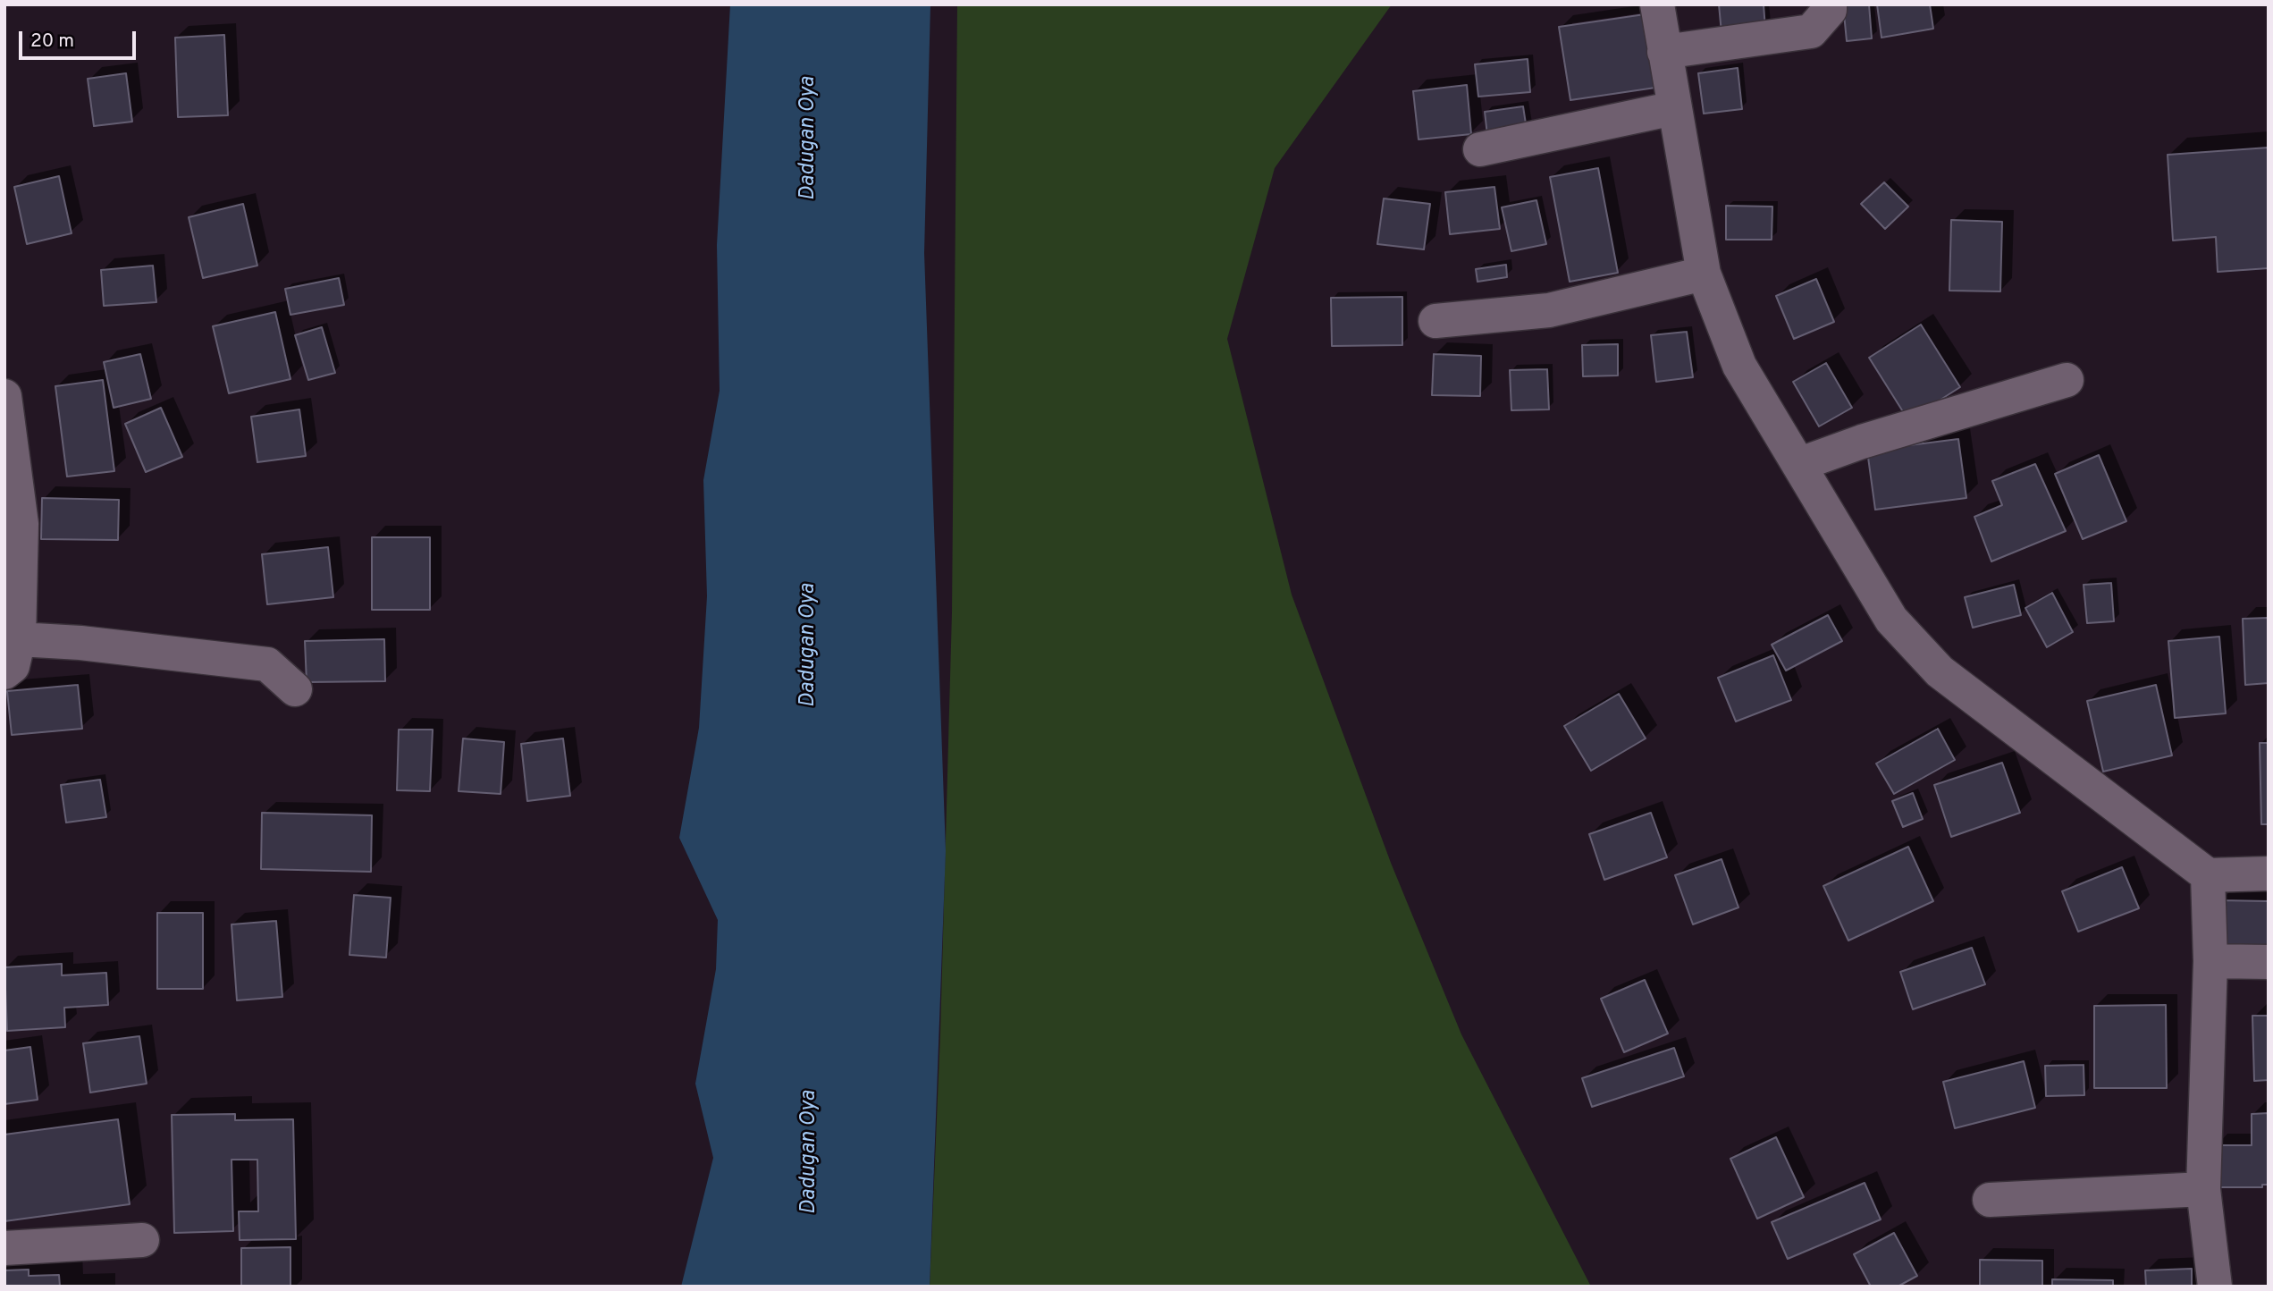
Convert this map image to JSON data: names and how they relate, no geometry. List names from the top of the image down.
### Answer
{
  "water": ["Dadugan Oya"],
  "scale_bar": "20 m"
}
